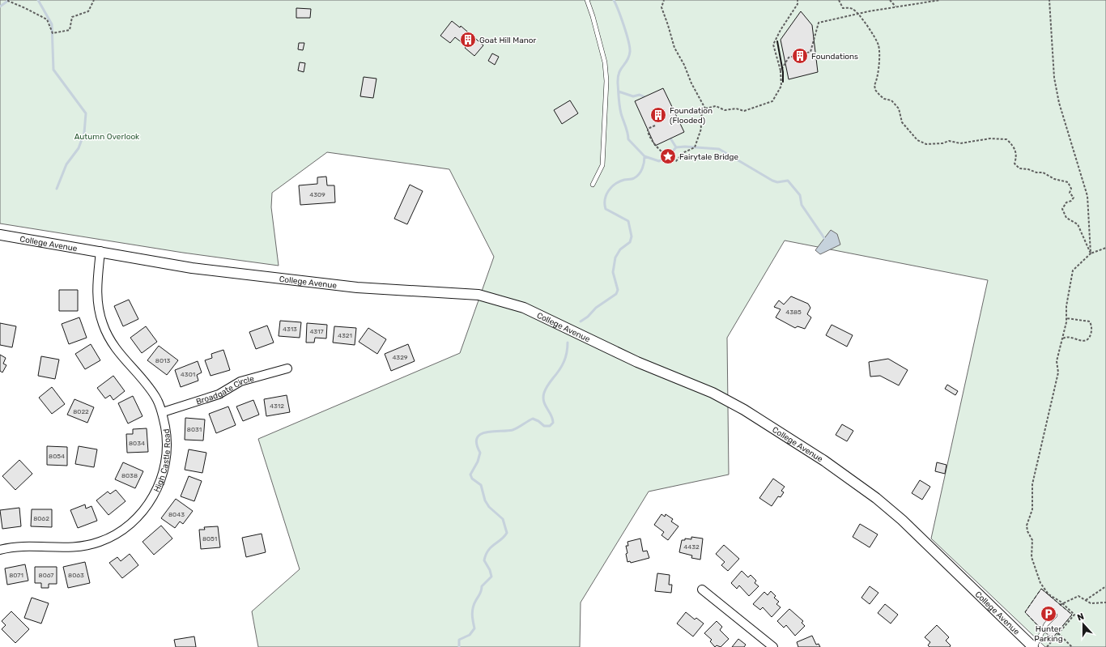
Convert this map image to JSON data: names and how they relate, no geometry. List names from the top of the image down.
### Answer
{
  "streets": {
    "street": ["College Avenue", "Broadgate Circle", "High Castle Road"]
  },
  "crossings": [
    ["College Avenue", "High Castle Road"],
    ["Broadgate Circle", "High Castle Road"]
  ],
  "parks": ["Autumn Overlook"],
  "places": {
    "building": ["Goat Hill Manor", "Foundations", "Foundation (Flooded)"],
    "place": ["Fairytale Bridge"],
    "parking": ["Hunter Parking"]
  },
  "house_numbers": [
    "4309",
    "4385",
    "4313",
    "4317",
    "4321",
    "4329",
    "8013",
    "4301",
    "4312",
    "8022",
    "8031",
    "8034",
    "8054",
    "8038",
    "8043",
    "8062",
    "8051",
    "4432",
    "8071",
    "8067",
    "8063"
  ],
  "north": "top"
}
